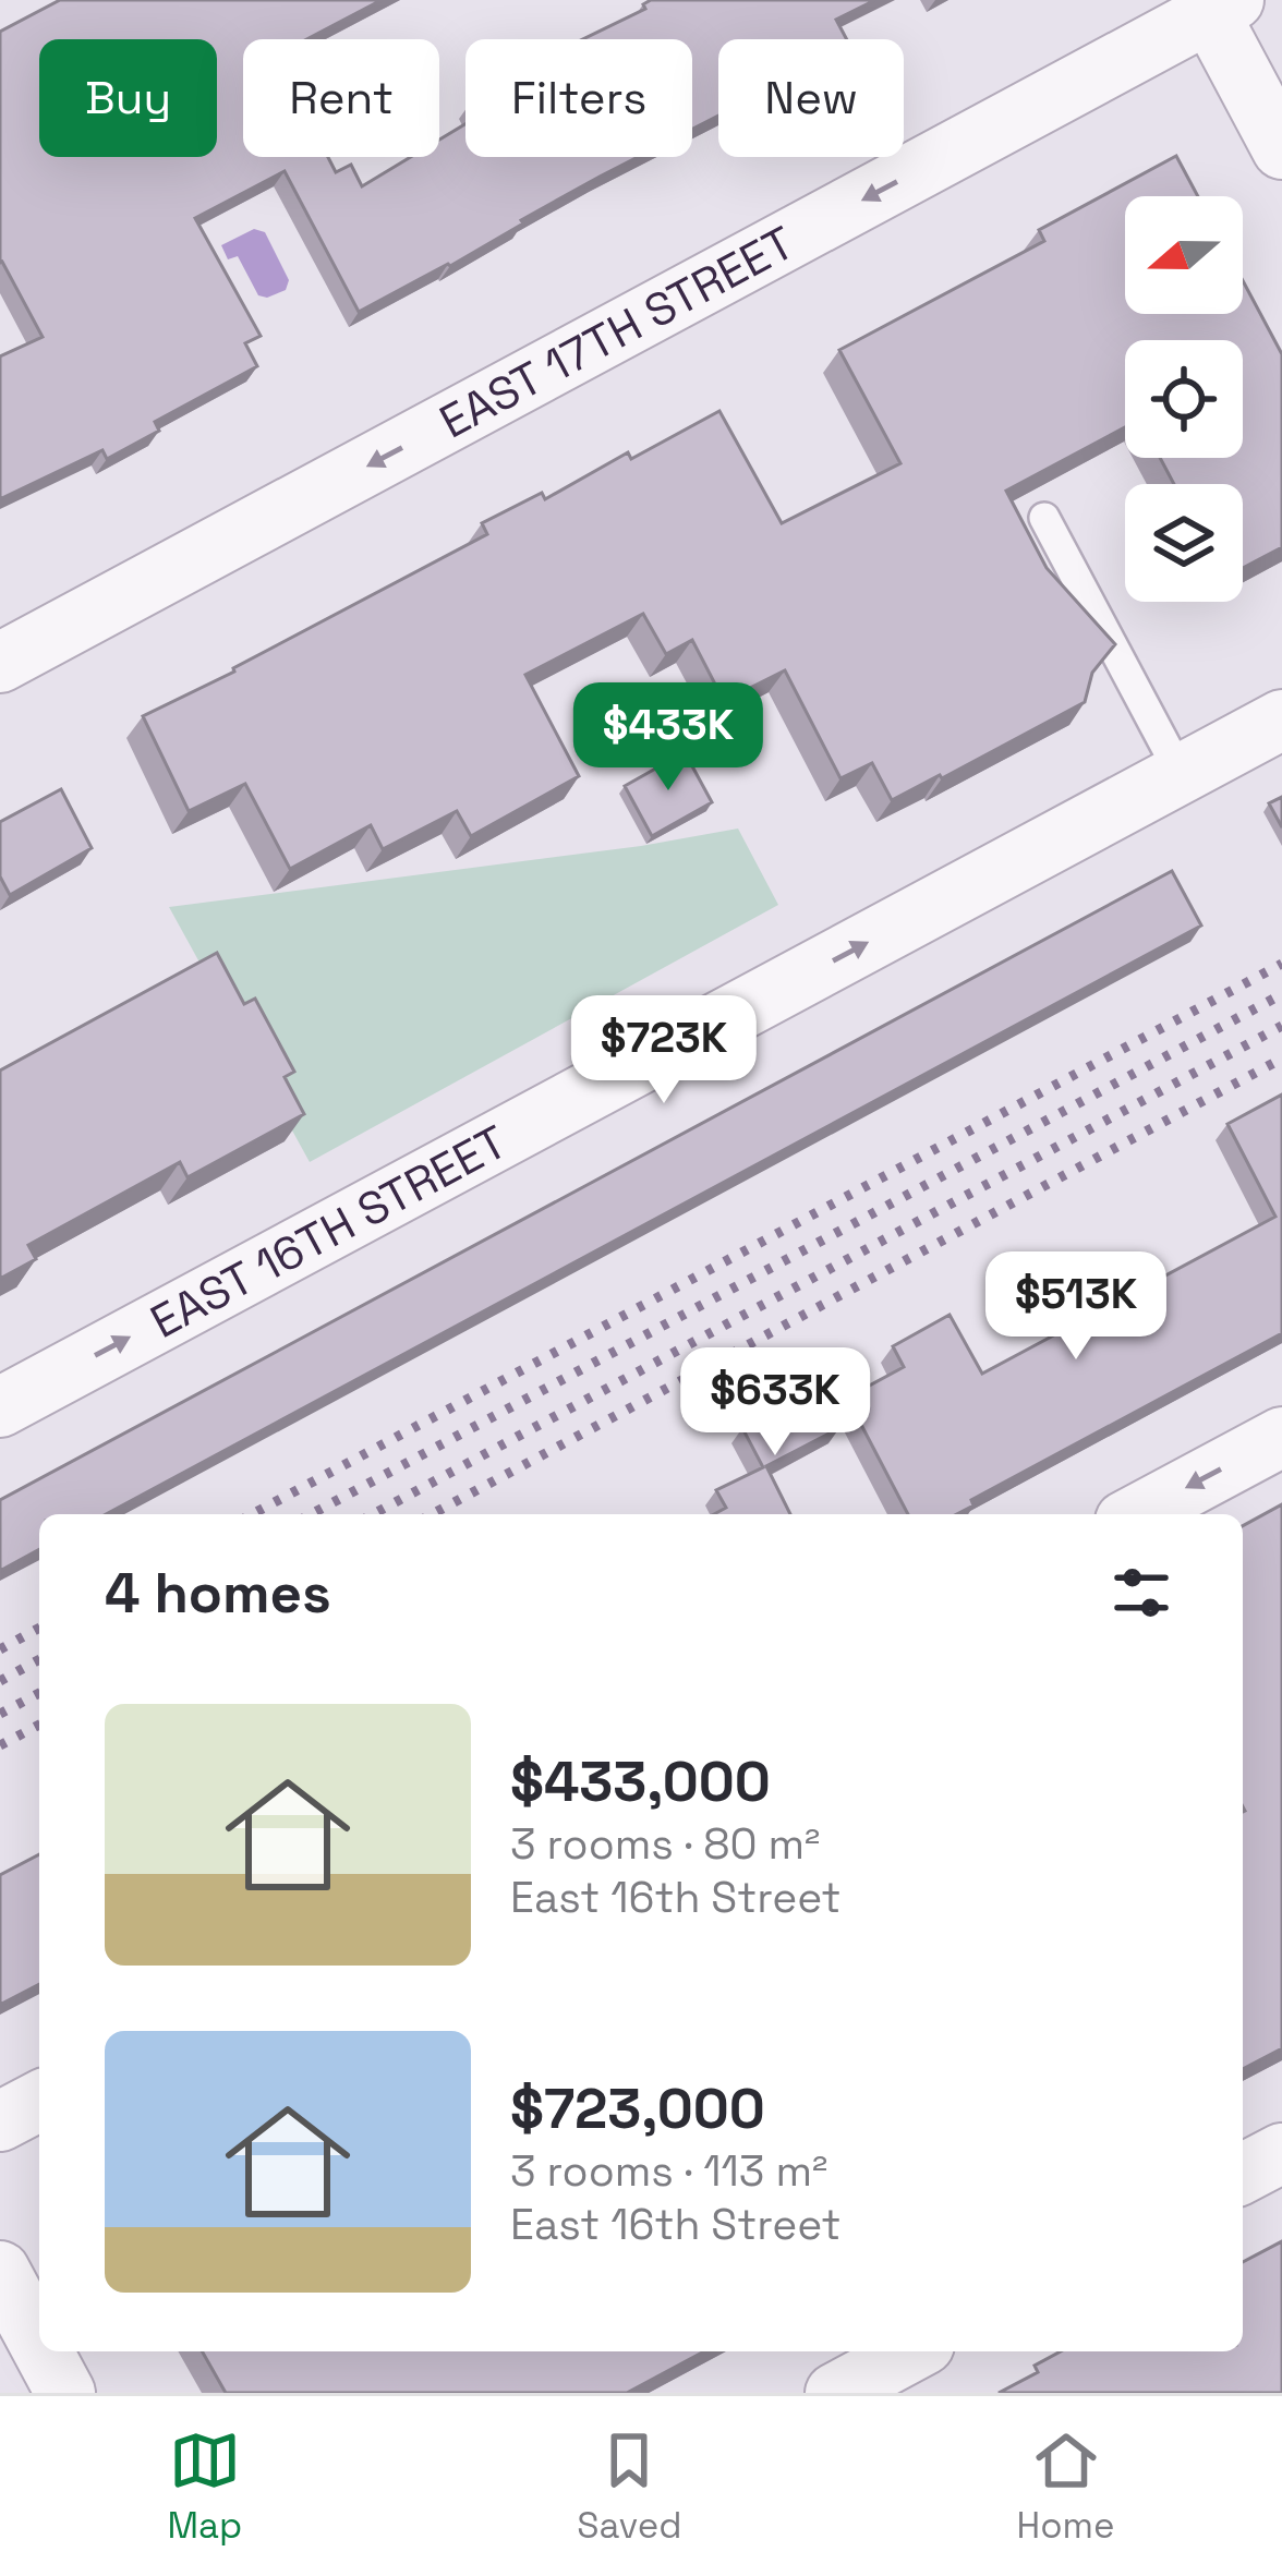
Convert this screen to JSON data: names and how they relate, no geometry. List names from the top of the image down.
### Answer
{
  "streets": {
    "street": ["EAST 17TH STREET", "EAST 16TH STREET"]
  },
  "one_way": ["EAST 17TH STREET", "EAST 16TH STREET"],
  "north": "left",
  "page": {
    "chip": [
      "Buy",
      "Rent",
      "Filters",
      "New"
    ],
    "price": [
      "$433K",
      "$723K",
      "$513K",
      "$633K"
    ],
    "heading": "4 homes",
    "list": [
      {
        "name": "$433,000",
        "note": "3 rooms · 80 m² · East 16th Street"
      },
      {
        "name": "$723,000",
        "note": "3 rooms · 113 m² · East 16th Street"
      }
    ],
    "tabs": ["Map", "Saved", "Home"]
  }
}
